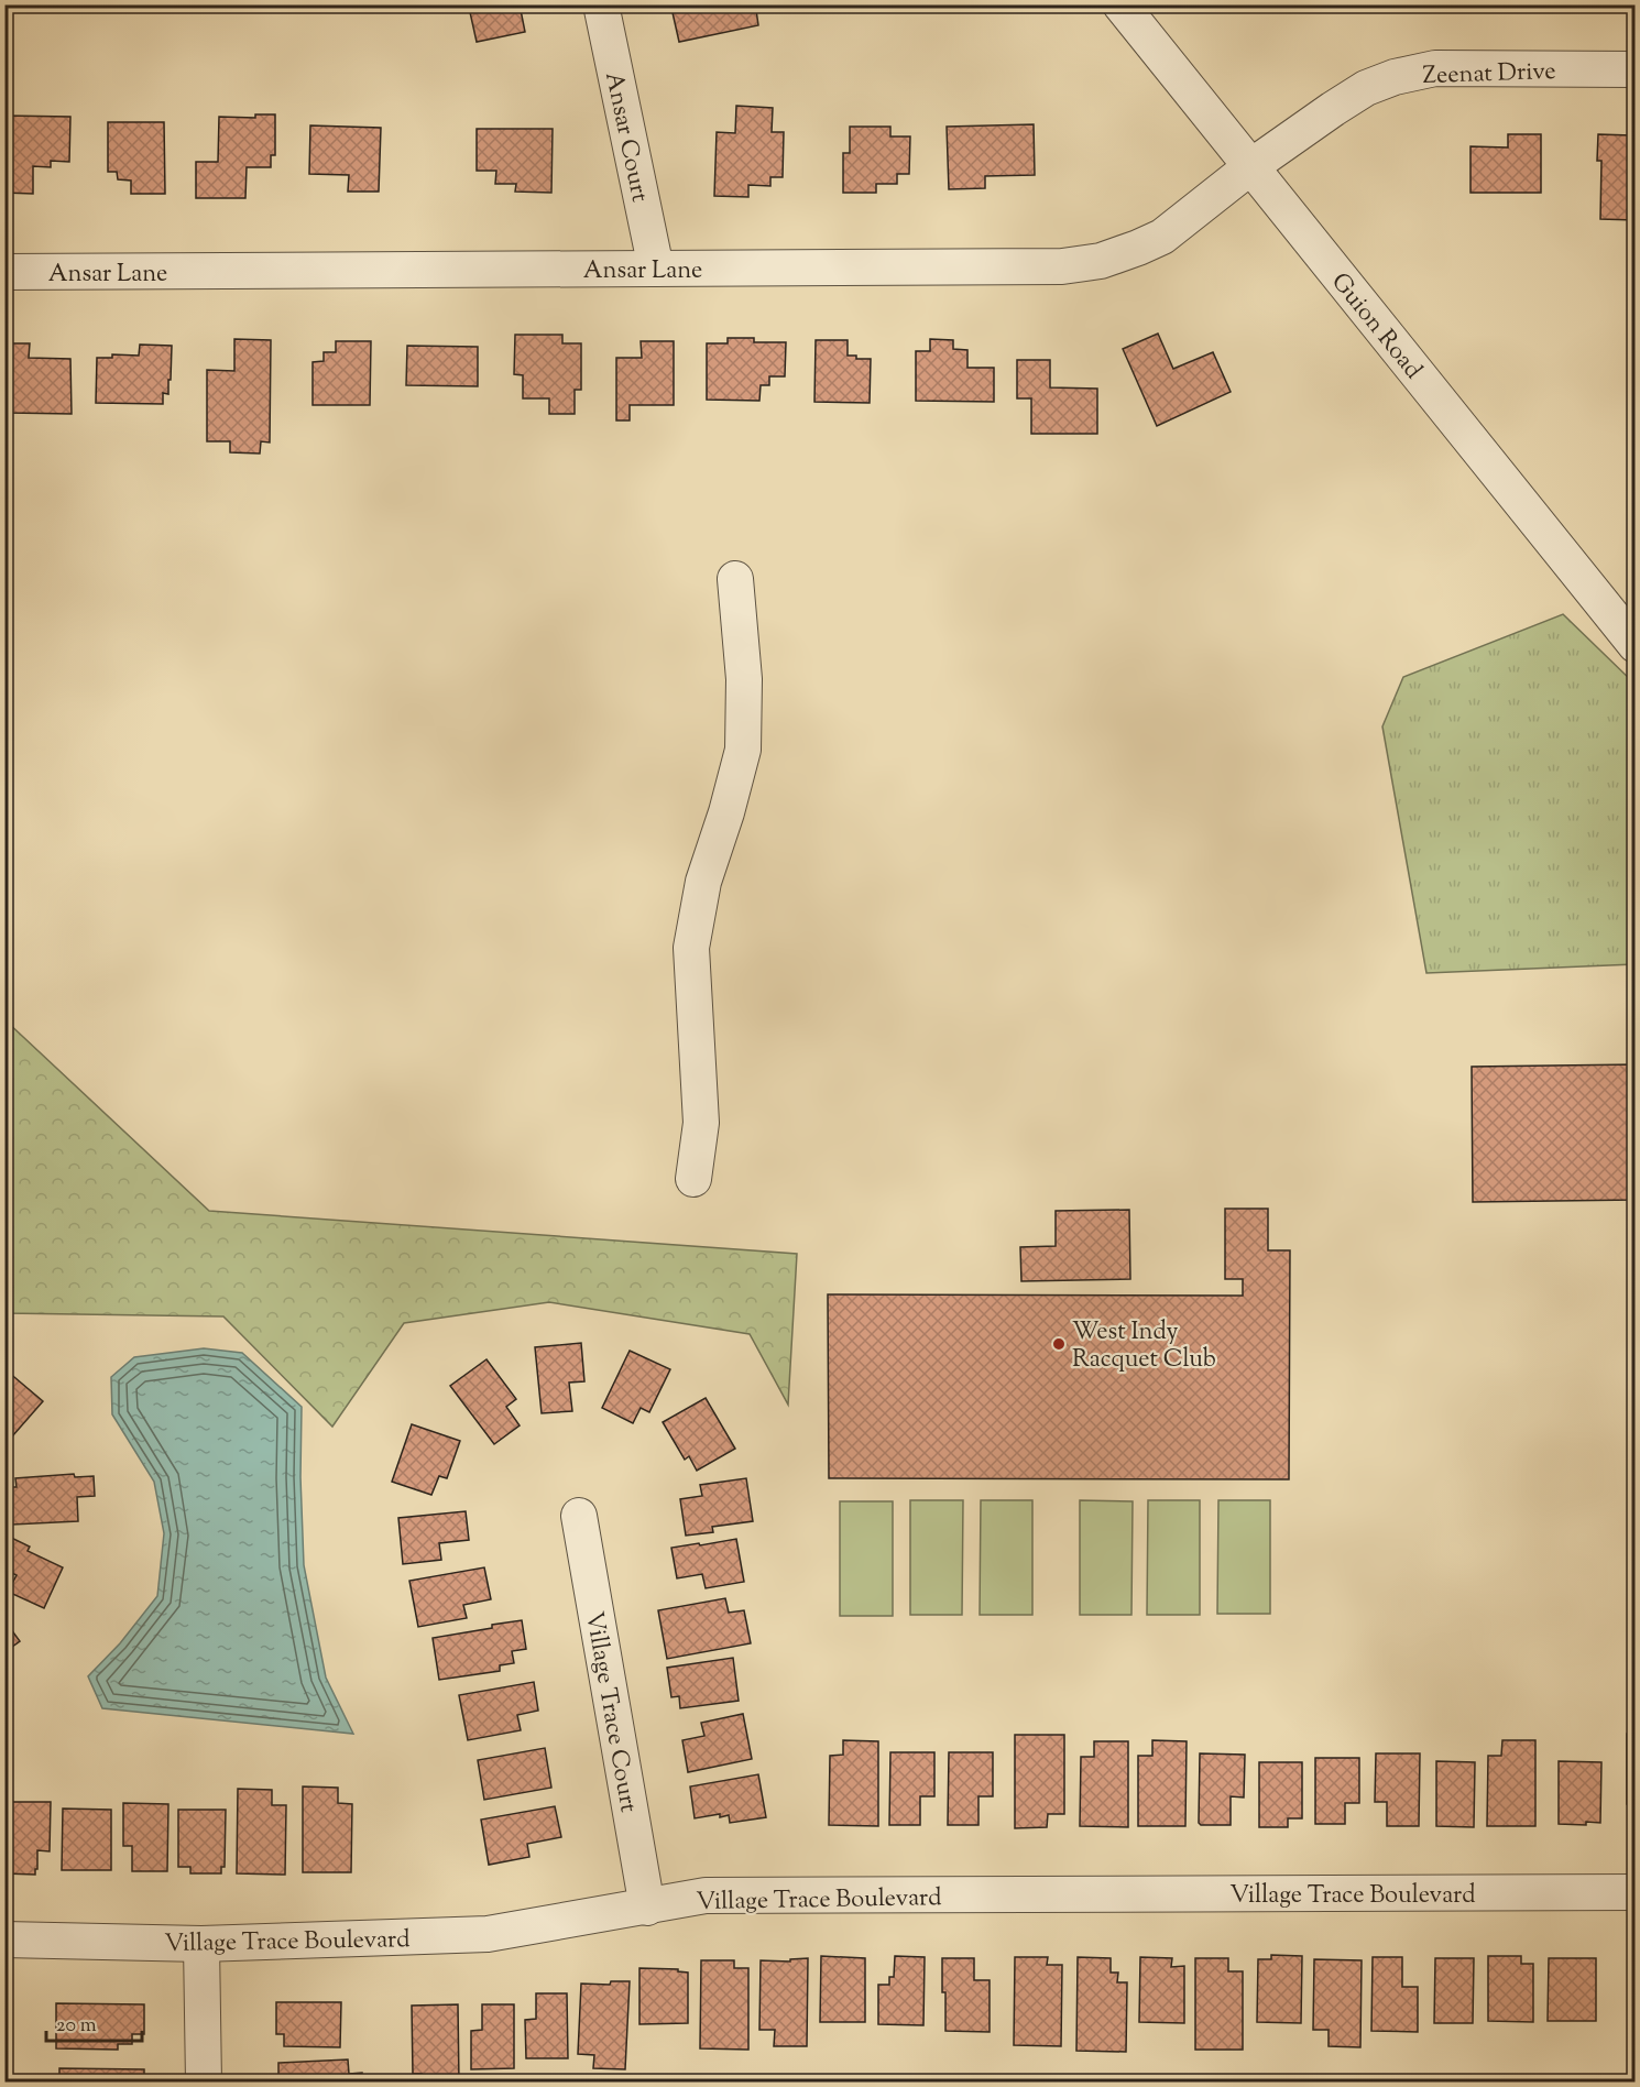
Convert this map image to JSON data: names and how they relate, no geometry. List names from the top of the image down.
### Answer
{
  "streets": {
    "street": [
      "Zeenat Drive",
      "Ansar Court",
      "Ansar Lane",
      "Guion Road",
      "Village Trace Court",
      "Village Trace Boulevard"
    ]
  },
  "crossings": [
    ["Zeenat Drive", "Ansar Lane"],
    ["Zeenat Drive", "Guion Road"],
    ["Ansar Court", "Ansar Lane"],
    ["Ansar Lane", "Guion Road"],
    ["Village Trace Court", "Village Trace Boulevard"]
  ],
  "places": ["West Indy Racquet Club"],
  "scale_bar": "20 m"
}
